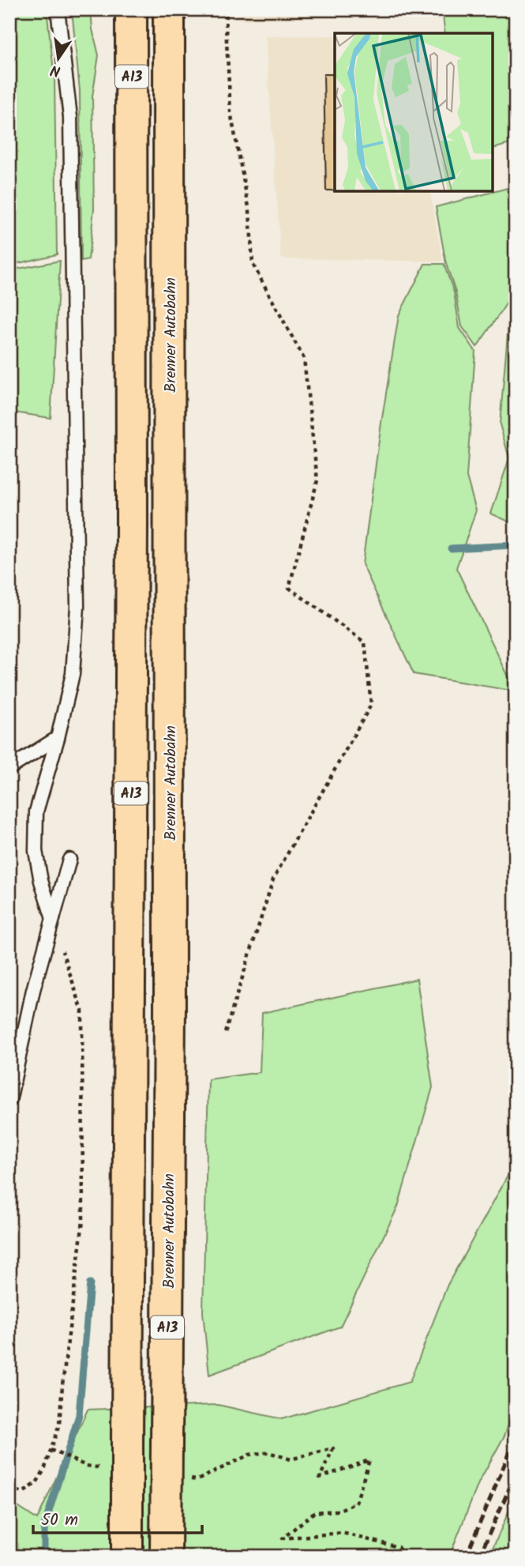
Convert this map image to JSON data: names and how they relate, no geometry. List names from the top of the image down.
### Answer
{
  "streets": {
    "highway": ["A13", "Brenner Autobahn"]
  },
  "scale_bar": "50 m",
  "north": "bottom"
}
